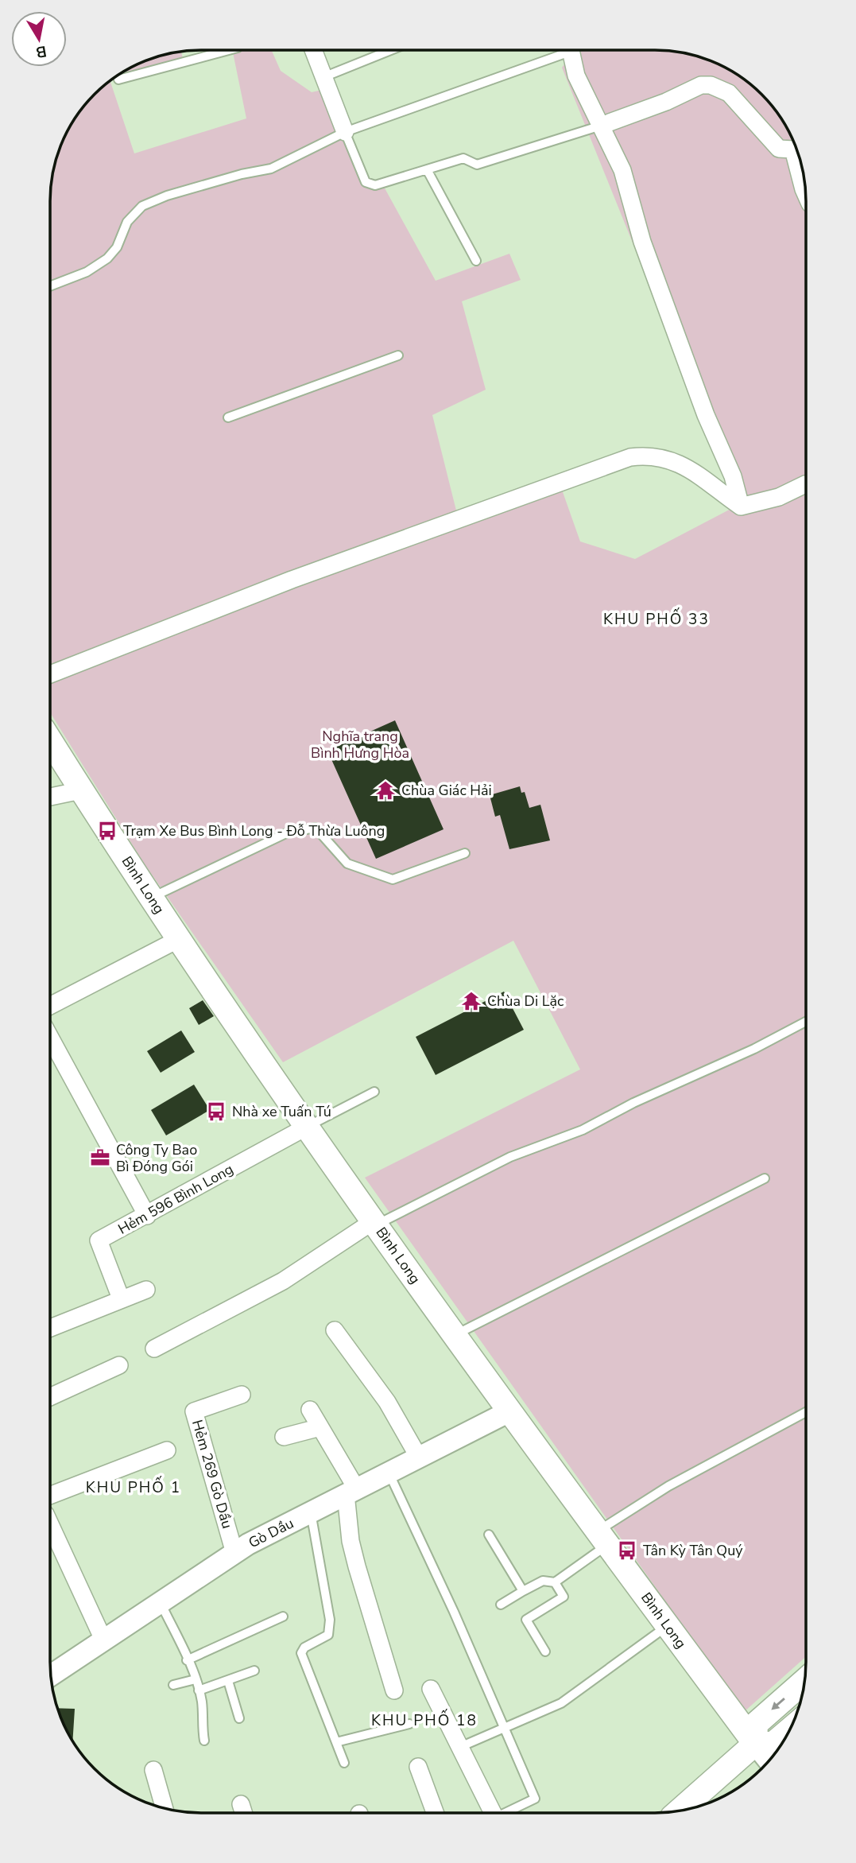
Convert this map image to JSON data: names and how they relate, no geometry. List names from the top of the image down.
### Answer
{
  "streets": {
    "main road": ["Bình Long"],
    "street": ["Hẻm 596 Bình Long", "Hẻm 269 Gò Dầu", "Gò Dầu"]
  },
  "crossings": [
    ["Bình Long", "Hẻm 596 Bình Long"],
    ["Bình Long", "Gò Dầu"],
    ["Hẻm 269 Gò Dầu", "Gò Dầu"]
  ],
  "districts": ["KHU PHỐ 33", "KHU PHỐ 1", "KHU PHỐ 18"],
  "parks": ["Nghĩa trang Bình Hưng Hòa"],
  "places": {
    "temple": ["Chùa Giác Hải", "Chùa Di Lặc"],
    "bus stop": ["Trạm Xe Bus Bình Long - Đỗ Thừa Luông", "Nhà xe Tuấn Tú", "Tân Kỳ Tân Quý"],
    "office": ["Công Ty Bao Bì Đóng Gói"]
  },
  "north": "bottom"
}
